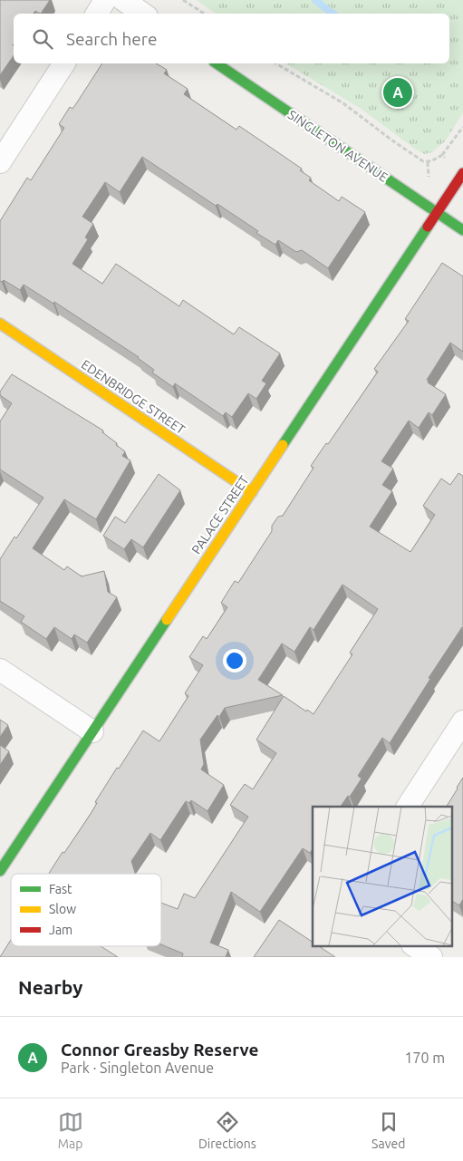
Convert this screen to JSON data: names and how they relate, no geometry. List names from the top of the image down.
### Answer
{
  "streets": {
    "street": ["SINGLETON AVENUE", "EDENBRIDGE STREET", "PALACE STREET"]
  },
  "crossings": [
    ["SINGLETON AVENUE", "PALACE STREET"],
    ["EDENBRIDGE STREET", "PALACE STREET"]
  ],
  "legend": ["Fast", "Slow", "Jam"],
  "page": {
    "search": "Search here",
    "pins": "A",
    "heading": "Nearby",
    "list": [
      {
        "mark": "A",
        "name": "Connor Greasby Reserve",
        "note": "Park · Singleton Avenue",
        "value": "170 m"
      }
    ],
    "nav": ["Map", "Directions", "Saved"]
  }
}
